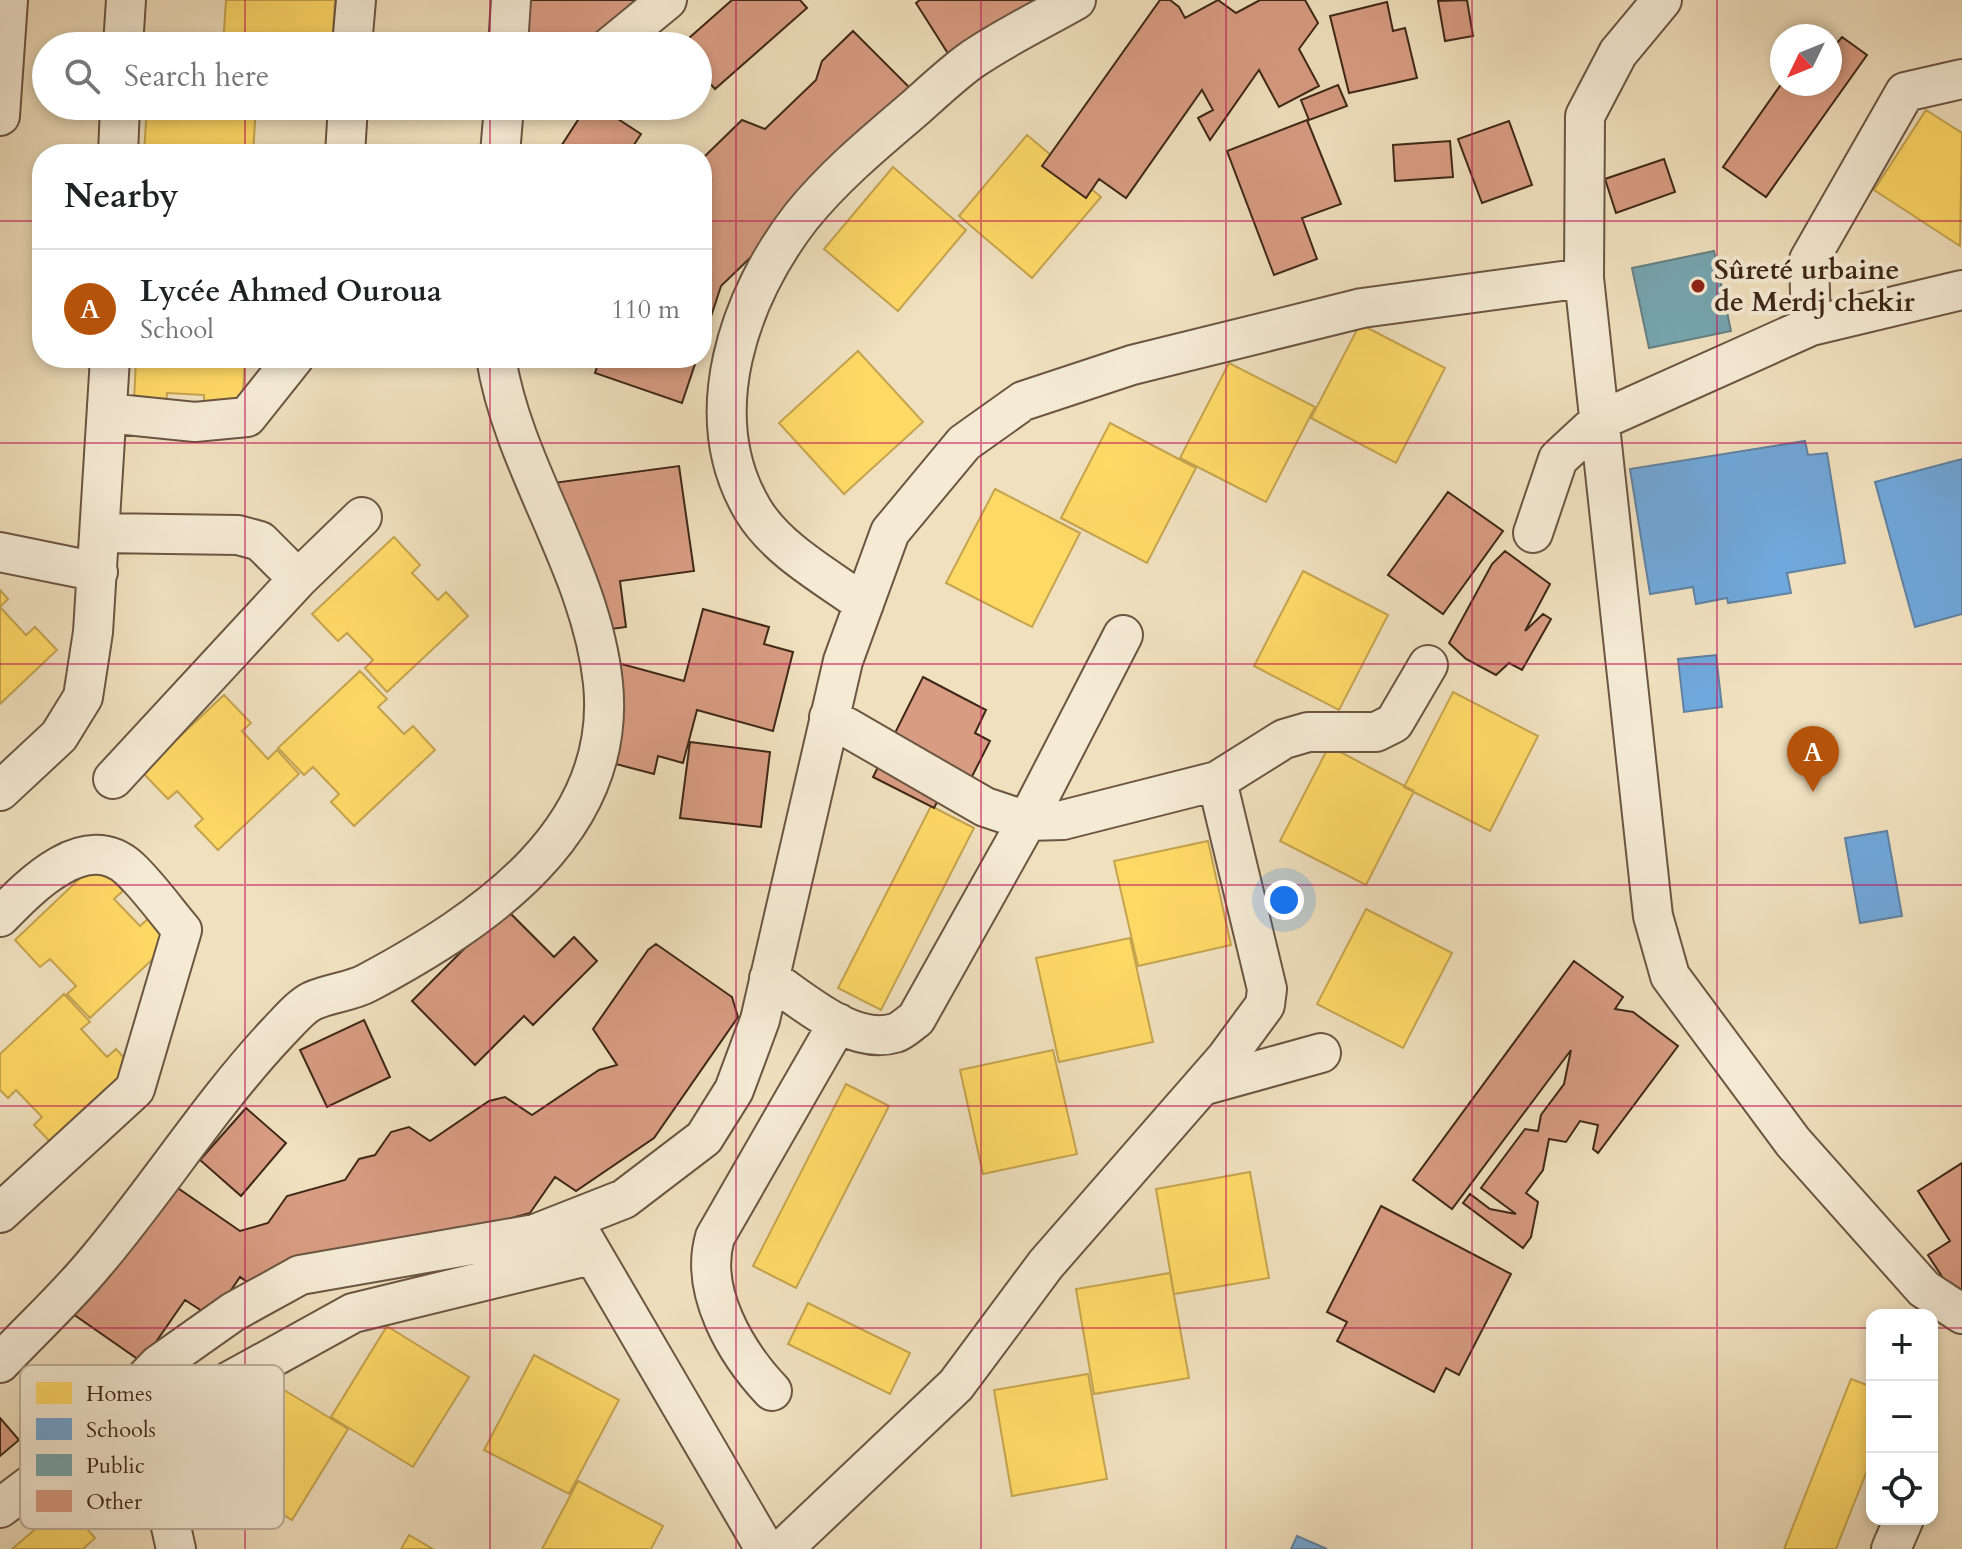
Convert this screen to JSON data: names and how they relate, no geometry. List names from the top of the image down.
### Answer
{
  "places": ["Sûreté urbaine de Merdj chekir"],
  "legend": [
    "Homes",
    "Schools",
    "Public",
    "Other"
  ],
  "north": "bottom left",
  "page": {
    "search": "Search here",
    "heading": "Nearby",
    "list": [
      {
        "mark": "A",
        "name": "Lycée Ahmed Ouroua",
        "note": "School",
        "value": "110 m"
      }
    ],
    "pins": "A",
    "map_buttons": ["+", "−"]
  }
}
